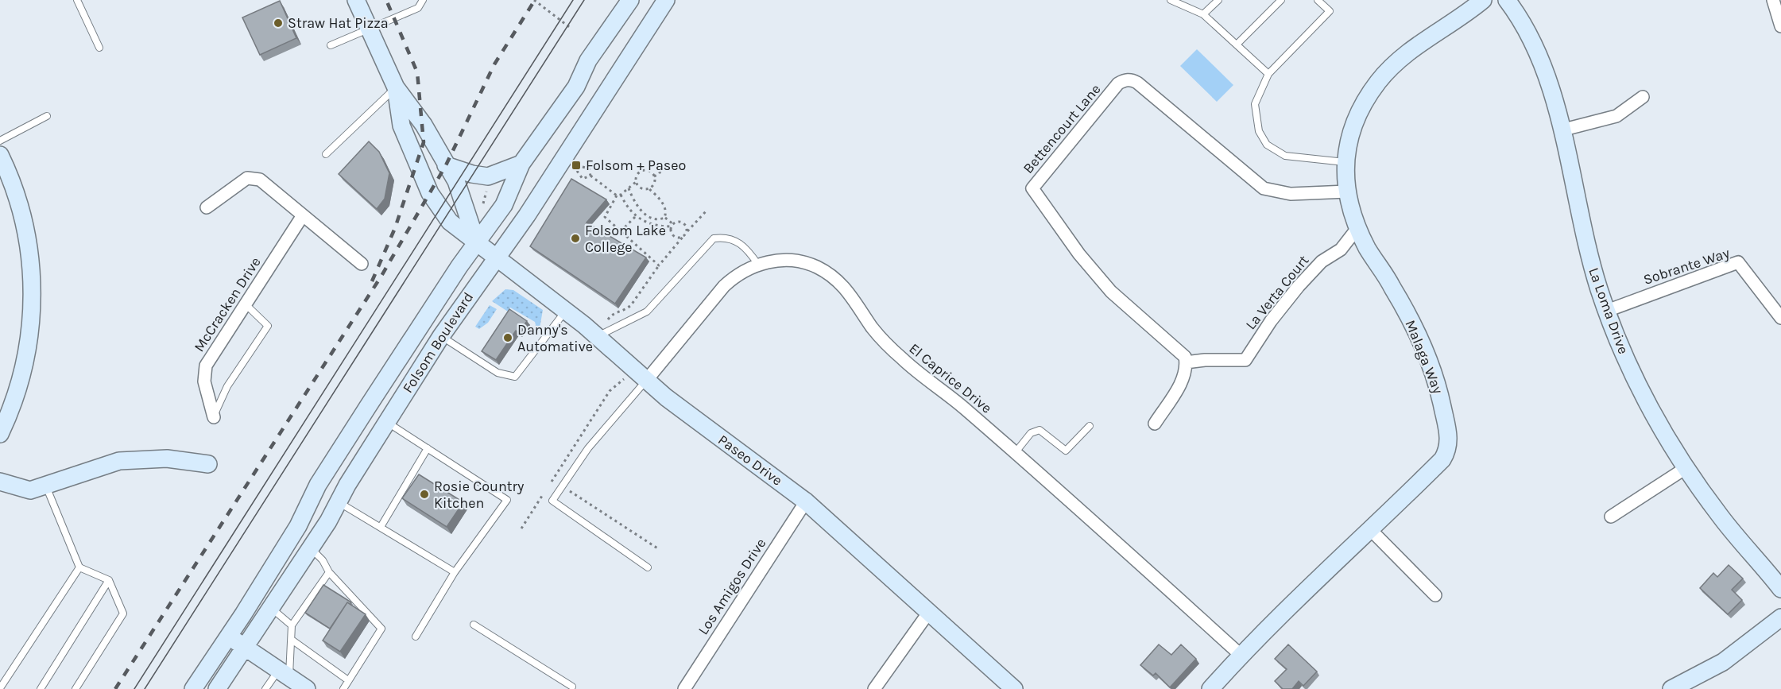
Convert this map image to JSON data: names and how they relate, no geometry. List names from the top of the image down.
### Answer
{
  "streets": {
    "street": [
      "Bettencourt Lane",
      "Sobrante Way",
      "La Verta Court",
      "McCracken Drive",
      "La Loma Drive",
      "Folsom Boulevard",
      "Malaga Way",
      "El Caprice Drive",
      "Paseo Drive",
      "Los Amigos Drive"
    ]
  },
  "crossings": [
    ["Bettencourt Lane", "La Verta Court"],
    ["Bettencourt Lane", "Malaga Way"],
    ["Sobrante Way", "La Loma Drive"],
    ["La Verta Court", "Malaga Way"],
    ["Folsom Boulevard", "Paseo Drive"],
    ["Malaga Way", "El Caprice Drive"],
    ["El Caprice Drive", "Paseo Drive"],
    ["Paseo Drive", "Los Amigos Drive"]
  ],
  "places": {
    "other": [
      "Straw Hat Pizza",
      "Folsom Lake College",
      "Danny's Automative",
      "Rosie Country Kitchen"
    ],
    "transit": ["Folsom + Paseo"]
  }
}
